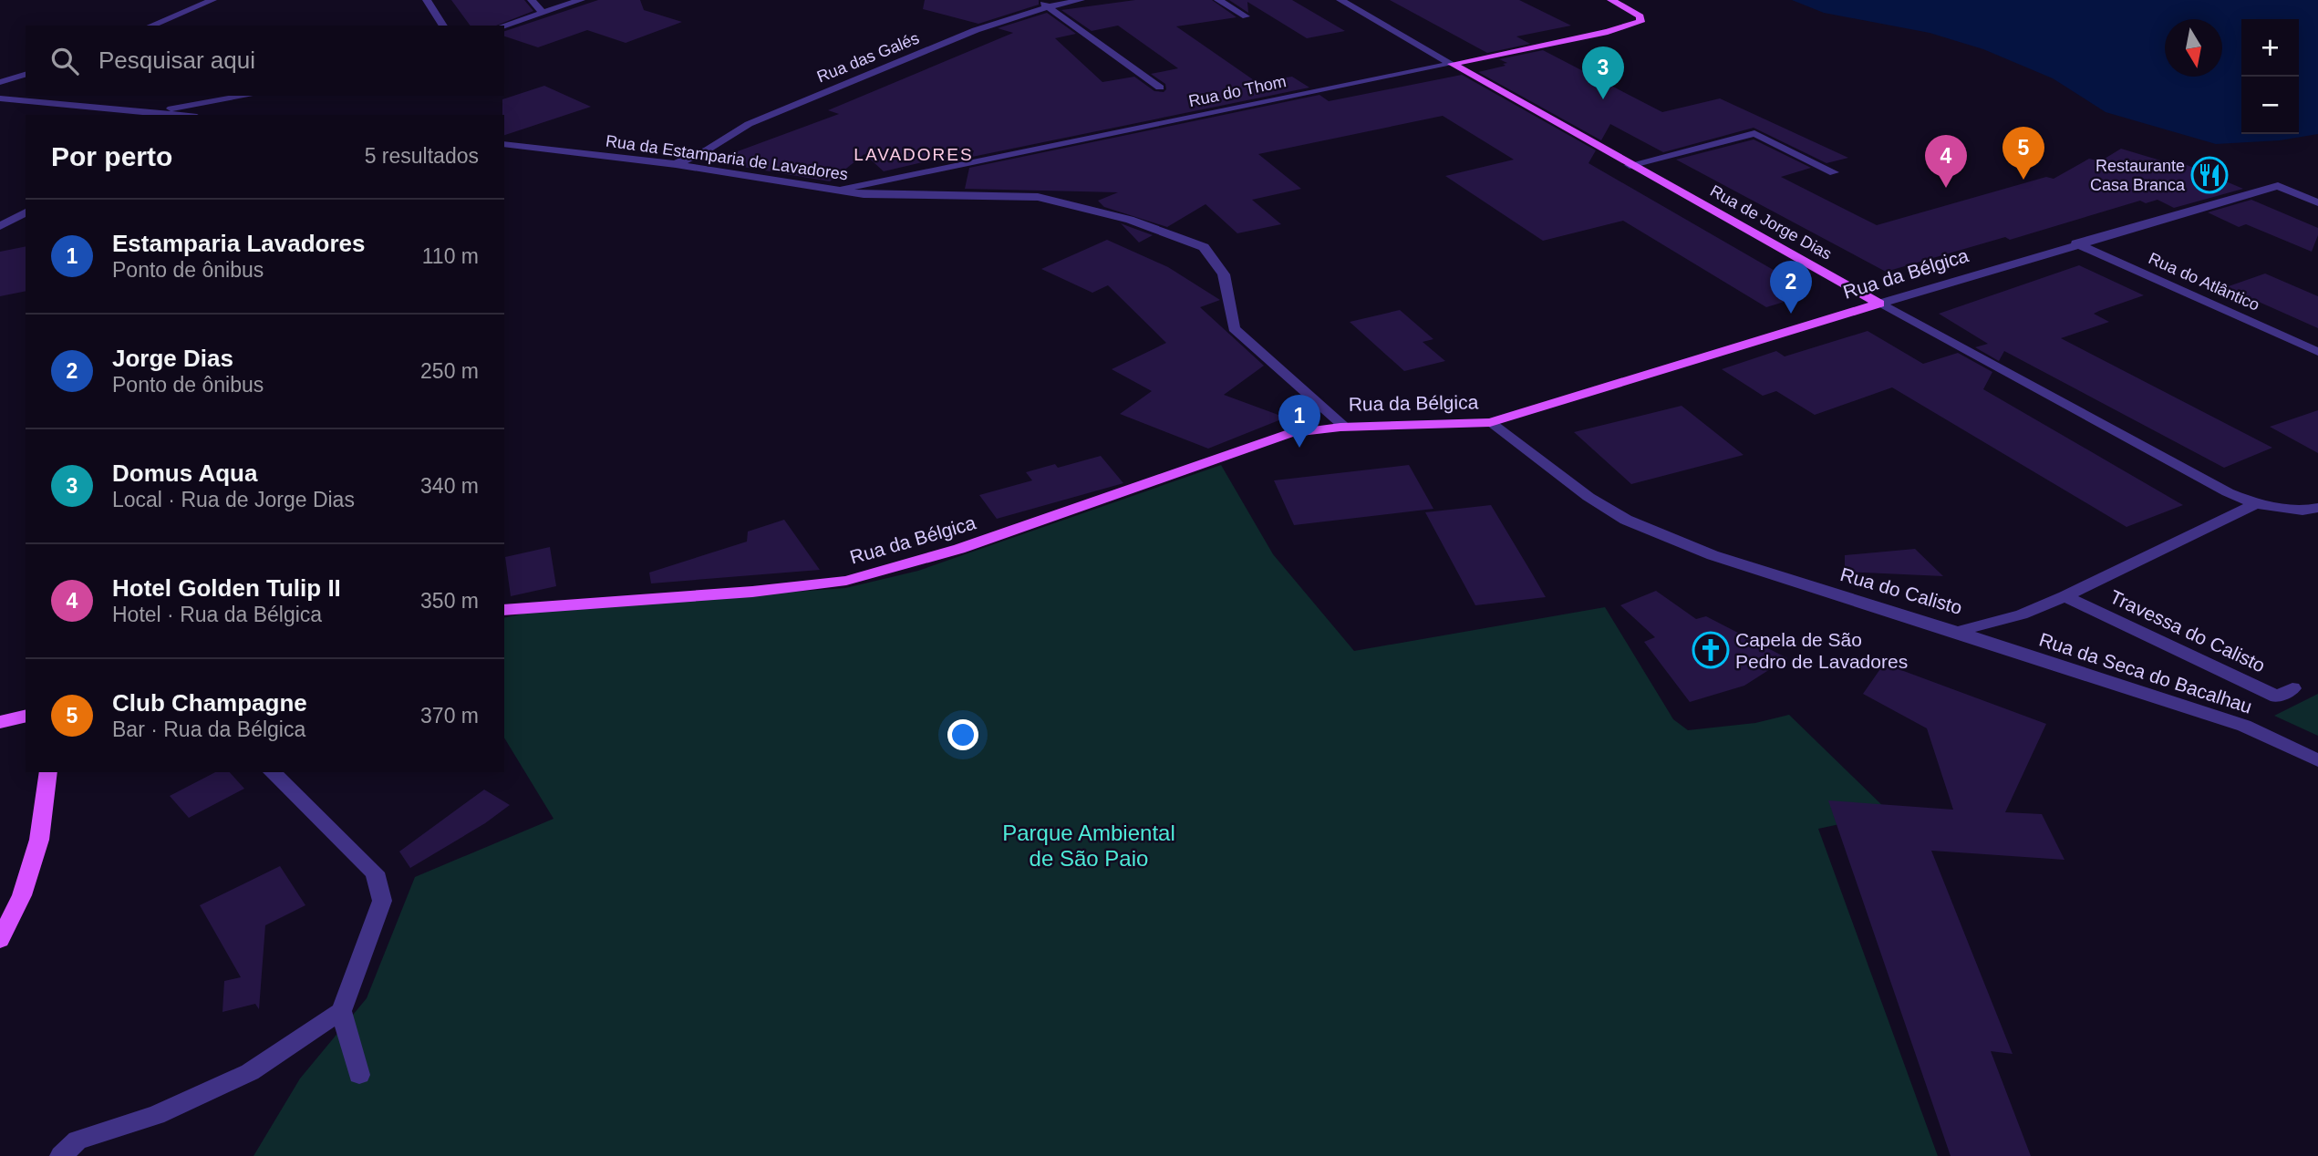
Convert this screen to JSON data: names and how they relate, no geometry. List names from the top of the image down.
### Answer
{
  "streets": {
    "main road": ["Rua do Thom", "Rua de Jorge Dias", "Rua da Bélgica"],
    "street": [
      "Rua das Galés",
      "Rua da Estamparia de Lavadores",
      "Rua do Atlântico",
      "Rua do Calisto",
      "Travessa do Calisto",
      "Rua da Seca do Bacalhau"
    ]
  },
  "crossings": [
    ["Rua das Galés", "Rua da Estamparia de Lavadores"],
    ["Rua do Thom", "Rua da Estamparia de Lavadores"],
    ["Rua do Thom", "Rua de Jorge Dias"],
    ["Rua da Estamparia de Lavadores", "Rua da Bélgica"],
    ["Rua de Jorge Dias", "Rua da Bélgica"],
    ["Rua de Jorge Dias", "Rua do Calisto"],
    ["Rua da Bélgica", "Rua do Atlântico"],
    ["Rua da Bélgica", "Rua do Calisto"],
    ["Rua do Calisto", "Travessa do Calisto"],
    ["Rua do Calisto", "Rua da Seca do Bacalhau"]
  ],
  "districts": ["LAVADORES"],
  "parks": ["Parque Ambiental de São Paio"],
  "places": {
    "restaurant": ["Restaurante Casa Branca"],
    "church": ["Capela de São Pedro de Lavadores"]
  },
  "north": "bottom",
  "page": {
    "map_buttons": ["+", "−"],
    "search": "Pesquisar aqui",
    "pins": [
      "3",
      "5",
      "4",
      "2",
      "1"
    ],
    "heading": ["Por perto", "5 resultados"],
    "list": [
      {
        "mark": "1",
        "name": "Estamparia Lavadores",
        "note": "Ponto de ônibus",
        "value": "110 m"
      },
      {
        "mark": "2",
        "name": "Jorge Dias",
        "note": "Ponto de ônibus",
        "value": "250 m"
      },
      {
        "mark": "3",
        "name": "Domus Aqua",
        "note": "Local · Rua de Jorge Dias",
        "value": "340 m"
      },
      {
        "mark": "4",
        "name": "Hotel Golden Tulip II",
        "note": "Hotel · Rua da Bélgica",
        "value": "350 m"
      },
      {
        "mark": "5",
        "name": "Club Champagne",
        "note": "Bar · Rua da Bélgica",
        "value": "370 m"
      }
    ]
  }
}
